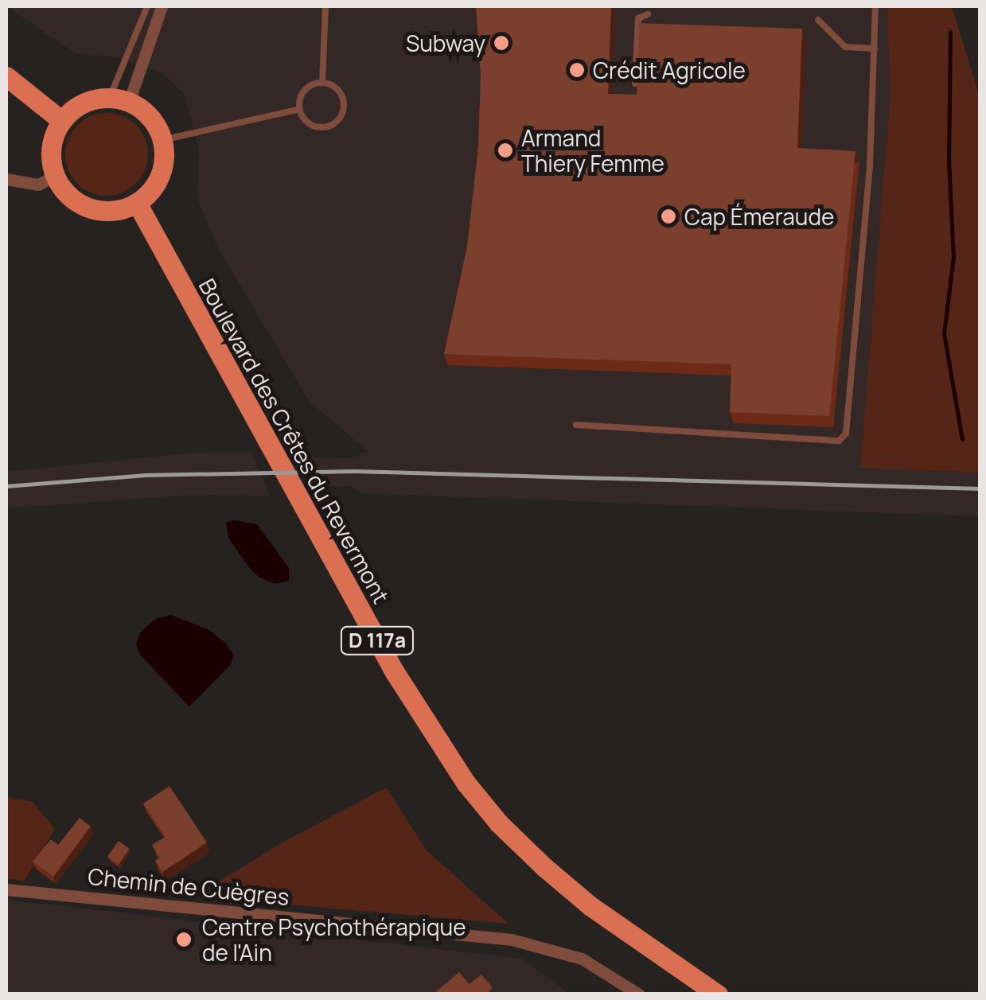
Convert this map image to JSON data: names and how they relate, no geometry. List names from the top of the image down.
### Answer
{
  "streets": {
    "main road": ["Boulevard des Crêtes du Revermont", "D 117a"],
    "street": ["Chemin de Cuègres"]
  },
  "places": [
    "Subway",
    "Crédit Agricole",
    "Armand Thiery Femme",
    "Cap Émeraude",
    "Centre Psychothérapique de l'Ain"
  ]
}
